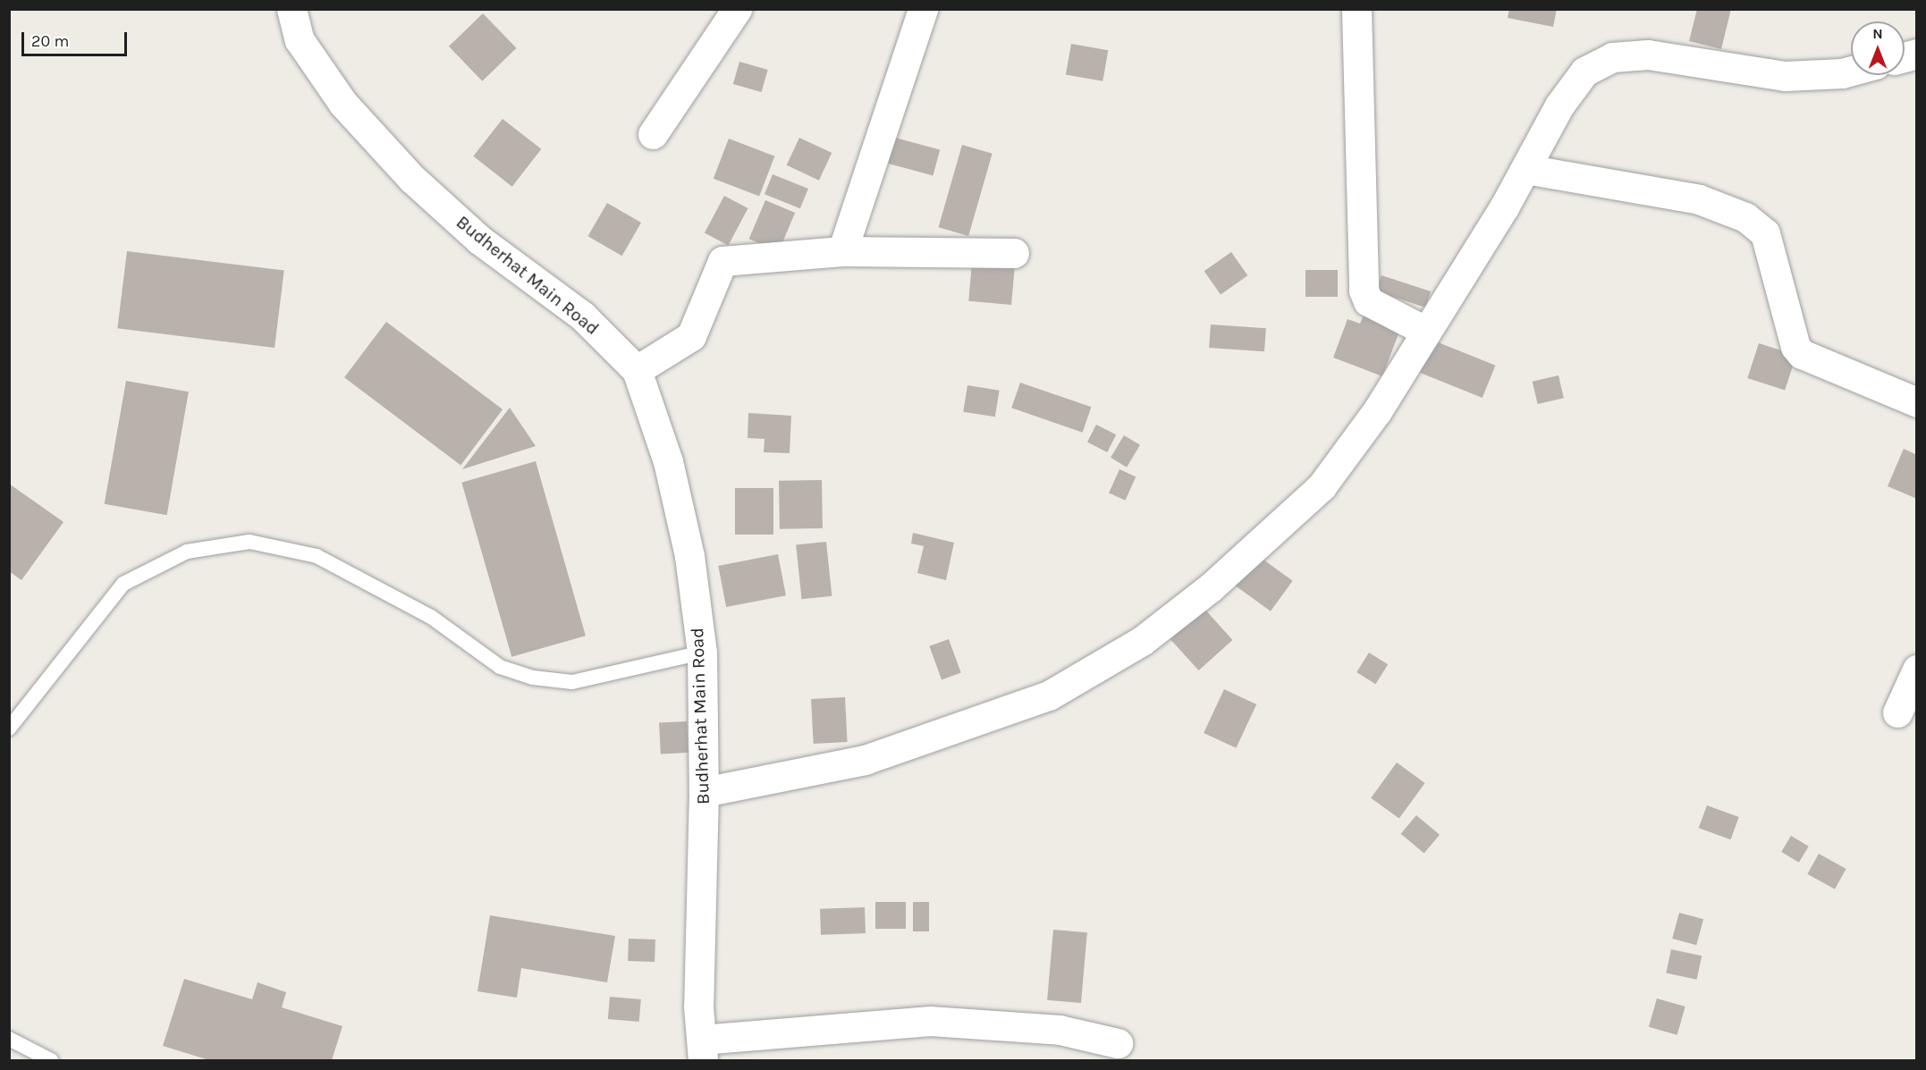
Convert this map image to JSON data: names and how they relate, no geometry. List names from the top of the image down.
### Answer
{
  "streets": {
    "street": ["Budherhat Main Road"]
  },
  "scale_bar": "20 m",
  "north": "top"
}
